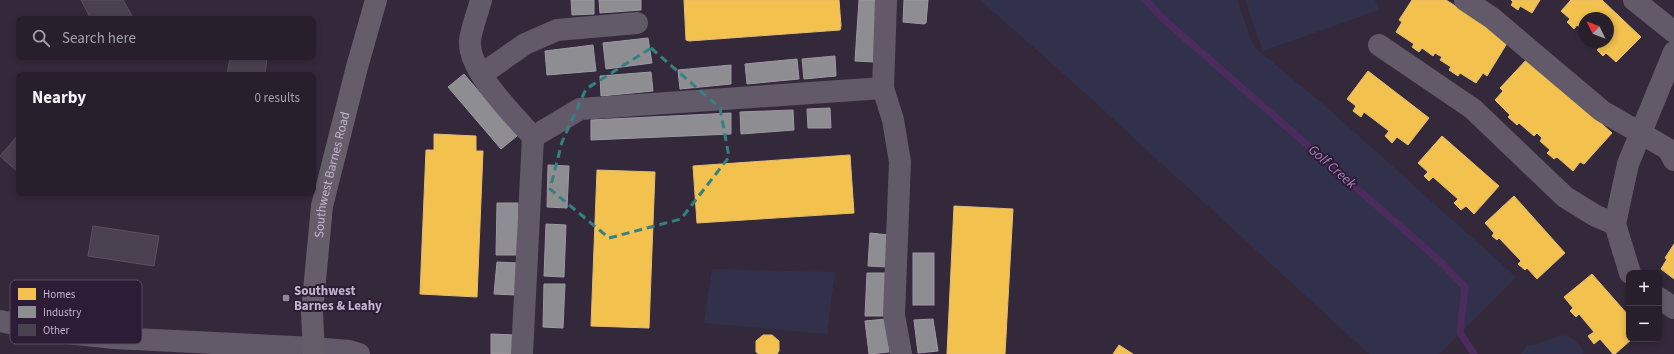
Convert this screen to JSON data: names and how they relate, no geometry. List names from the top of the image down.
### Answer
{
  "streets": {
    "main road": ["Southwest Barnes Road"]
  },
  "water": ["Golf Creek"],
  "places": {
    "transit": ["Southwest Barnes & Leahy"]
  },
  "legend": ["Homes", "Industry", "Other"],
  "north": "top left",
  "page": {
    "search": "Search here",
    "heading": ["Nearby", "0 results"],
    "map_buttons": ["+", "−"]
  }
}
